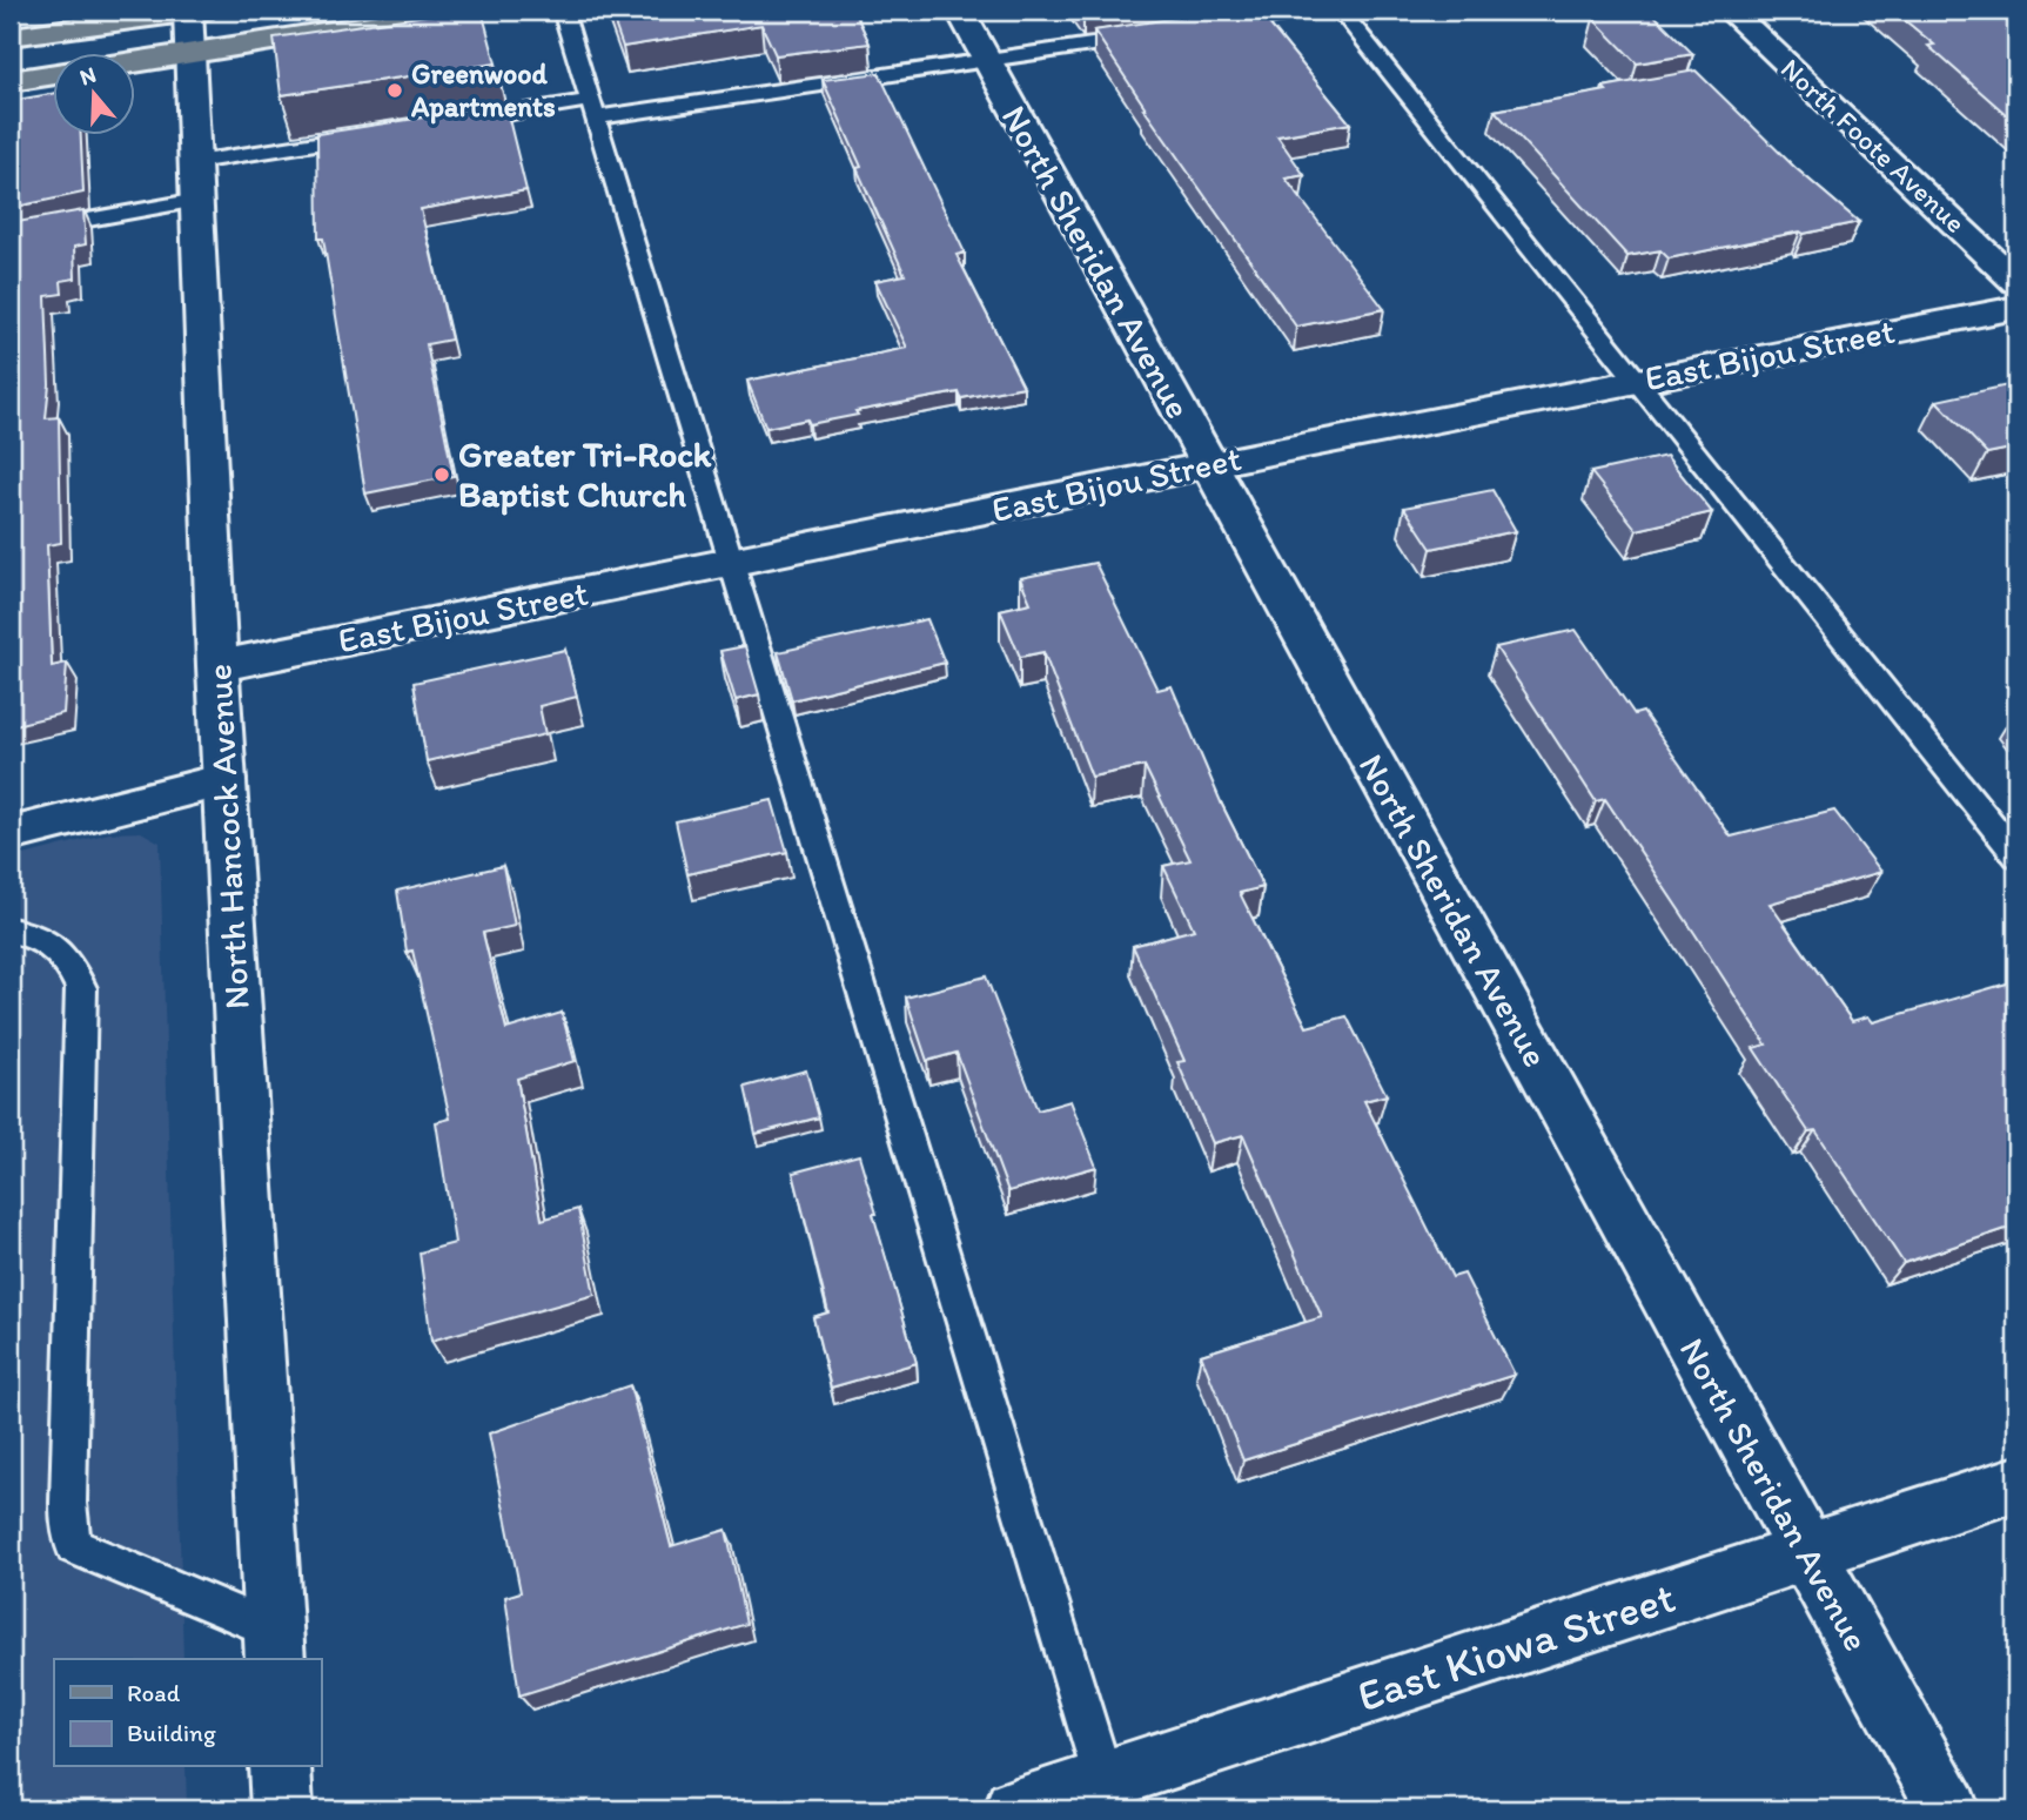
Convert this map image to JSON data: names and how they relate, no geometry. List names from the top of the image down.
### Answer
{
  "streets": {
    "street": [
      "North Foote Avenue",
      "North Sheridan Avenue",
      "East Bijou Street",
      "North Hancock Avenue",
      "East Kiowa Street"
    ]
  },
  "crossings": [
    ["North Sheridan Avenue", "East Bijou Street"],
    ["North Sheridan Avenue", "East Kiowa Street"],
    ["East Bijou Street", "North Hancock Avenue"]
  ],
  "places": ["Greenwood Apartments", "Greater Tri-Rock Baptist Church"],
  "legend": ["Road", "Building"],
  "north": "top"
}
